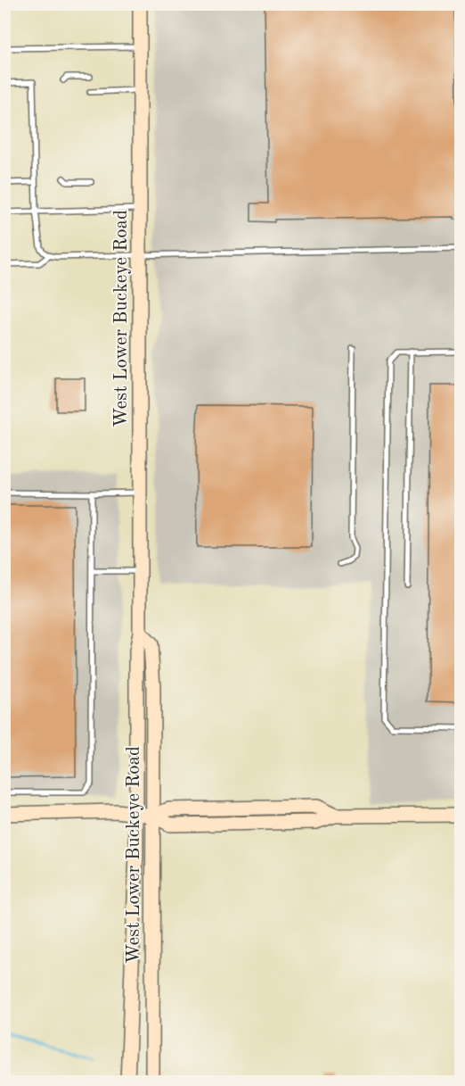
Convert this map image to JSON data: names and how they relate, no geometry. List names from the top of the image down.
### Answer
{
  "streets": {
    "main road": ["West Lower Buckeye Road"]
  }
}
